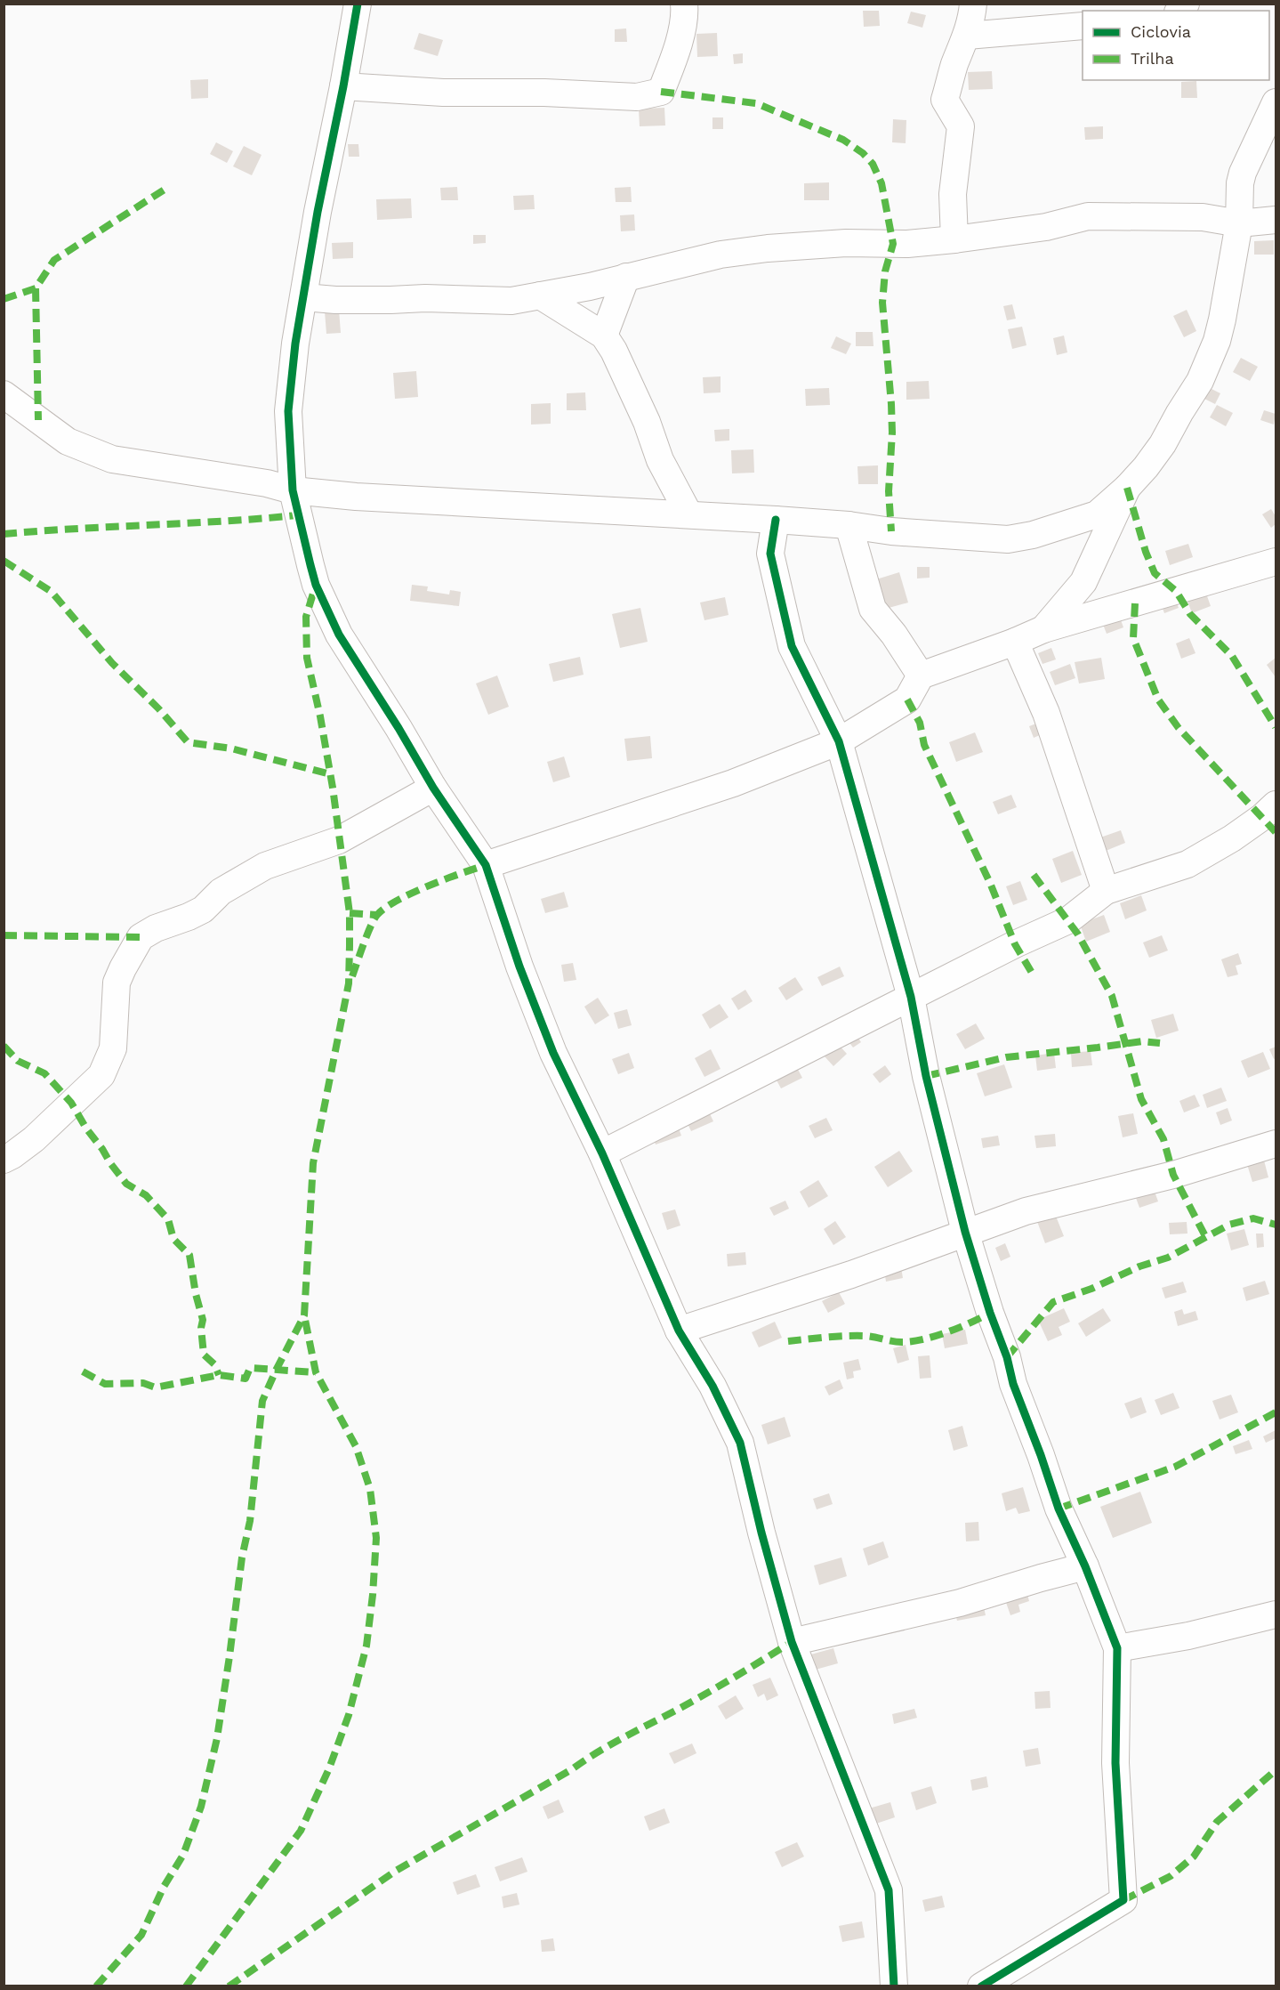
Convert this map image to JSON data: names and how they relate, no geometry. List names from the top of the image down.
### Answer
{
  "legend": ["Ciclovia", "Trilha"]
}
